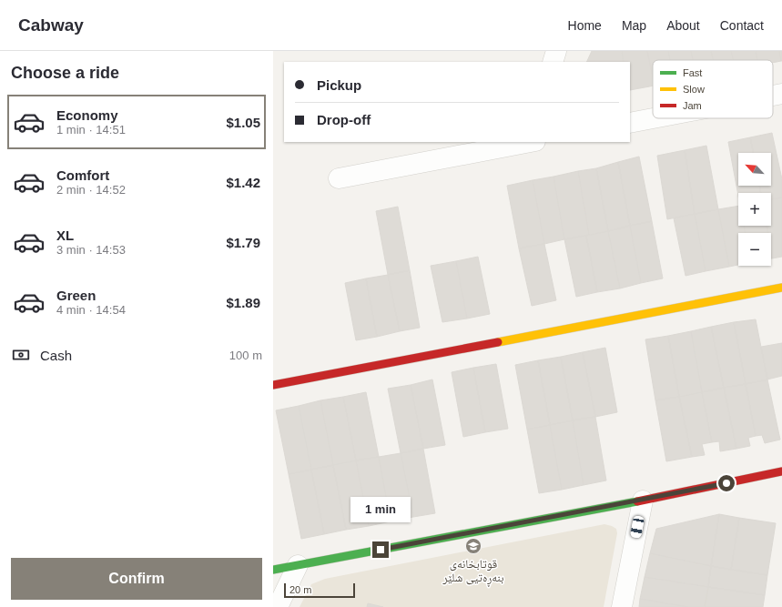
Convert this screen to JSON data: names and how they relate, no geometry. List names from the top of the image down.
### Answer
{
  "places": {
    "school or university": ["قوتابخانەی بنەڕەتیی شلێر"]
  },
  "legend": ["Fast", "Slow", "Jam"],
  "scale_bar": "20 m",
  "north": "top left",
  "page": {
    "header": "Cabway",
    "nav": [
      "Home",
      "Map",
      "About",
      "Contact"
    ],
    "heading": "Choose a ride",
    "banner": ["Pickup", "Drop-off"],
    "list": [
      {
        "name": "Economy",
        "note": "1 min · 14:51",
        "value": "$1.05"
      },
      {
        "name": "Comfort",
        "note": "2 min · 14:52",
        "value": "$1.42"
      },
      {
        "name": "XL",
        "note": "3 min · 14:53",
        "value": "$1.79"
      },
      {
        "name": "Green",
        "note": "4 min · 14:54",
        "value": "$1.89"
      }
    ],
    "map_buttons": ["+", "−"],
    "pay": ["Cash", "100 m"],
    "bubble": "1 min",
    "buttons": "Confirm",
    "scale": "20 m"
  }
}
